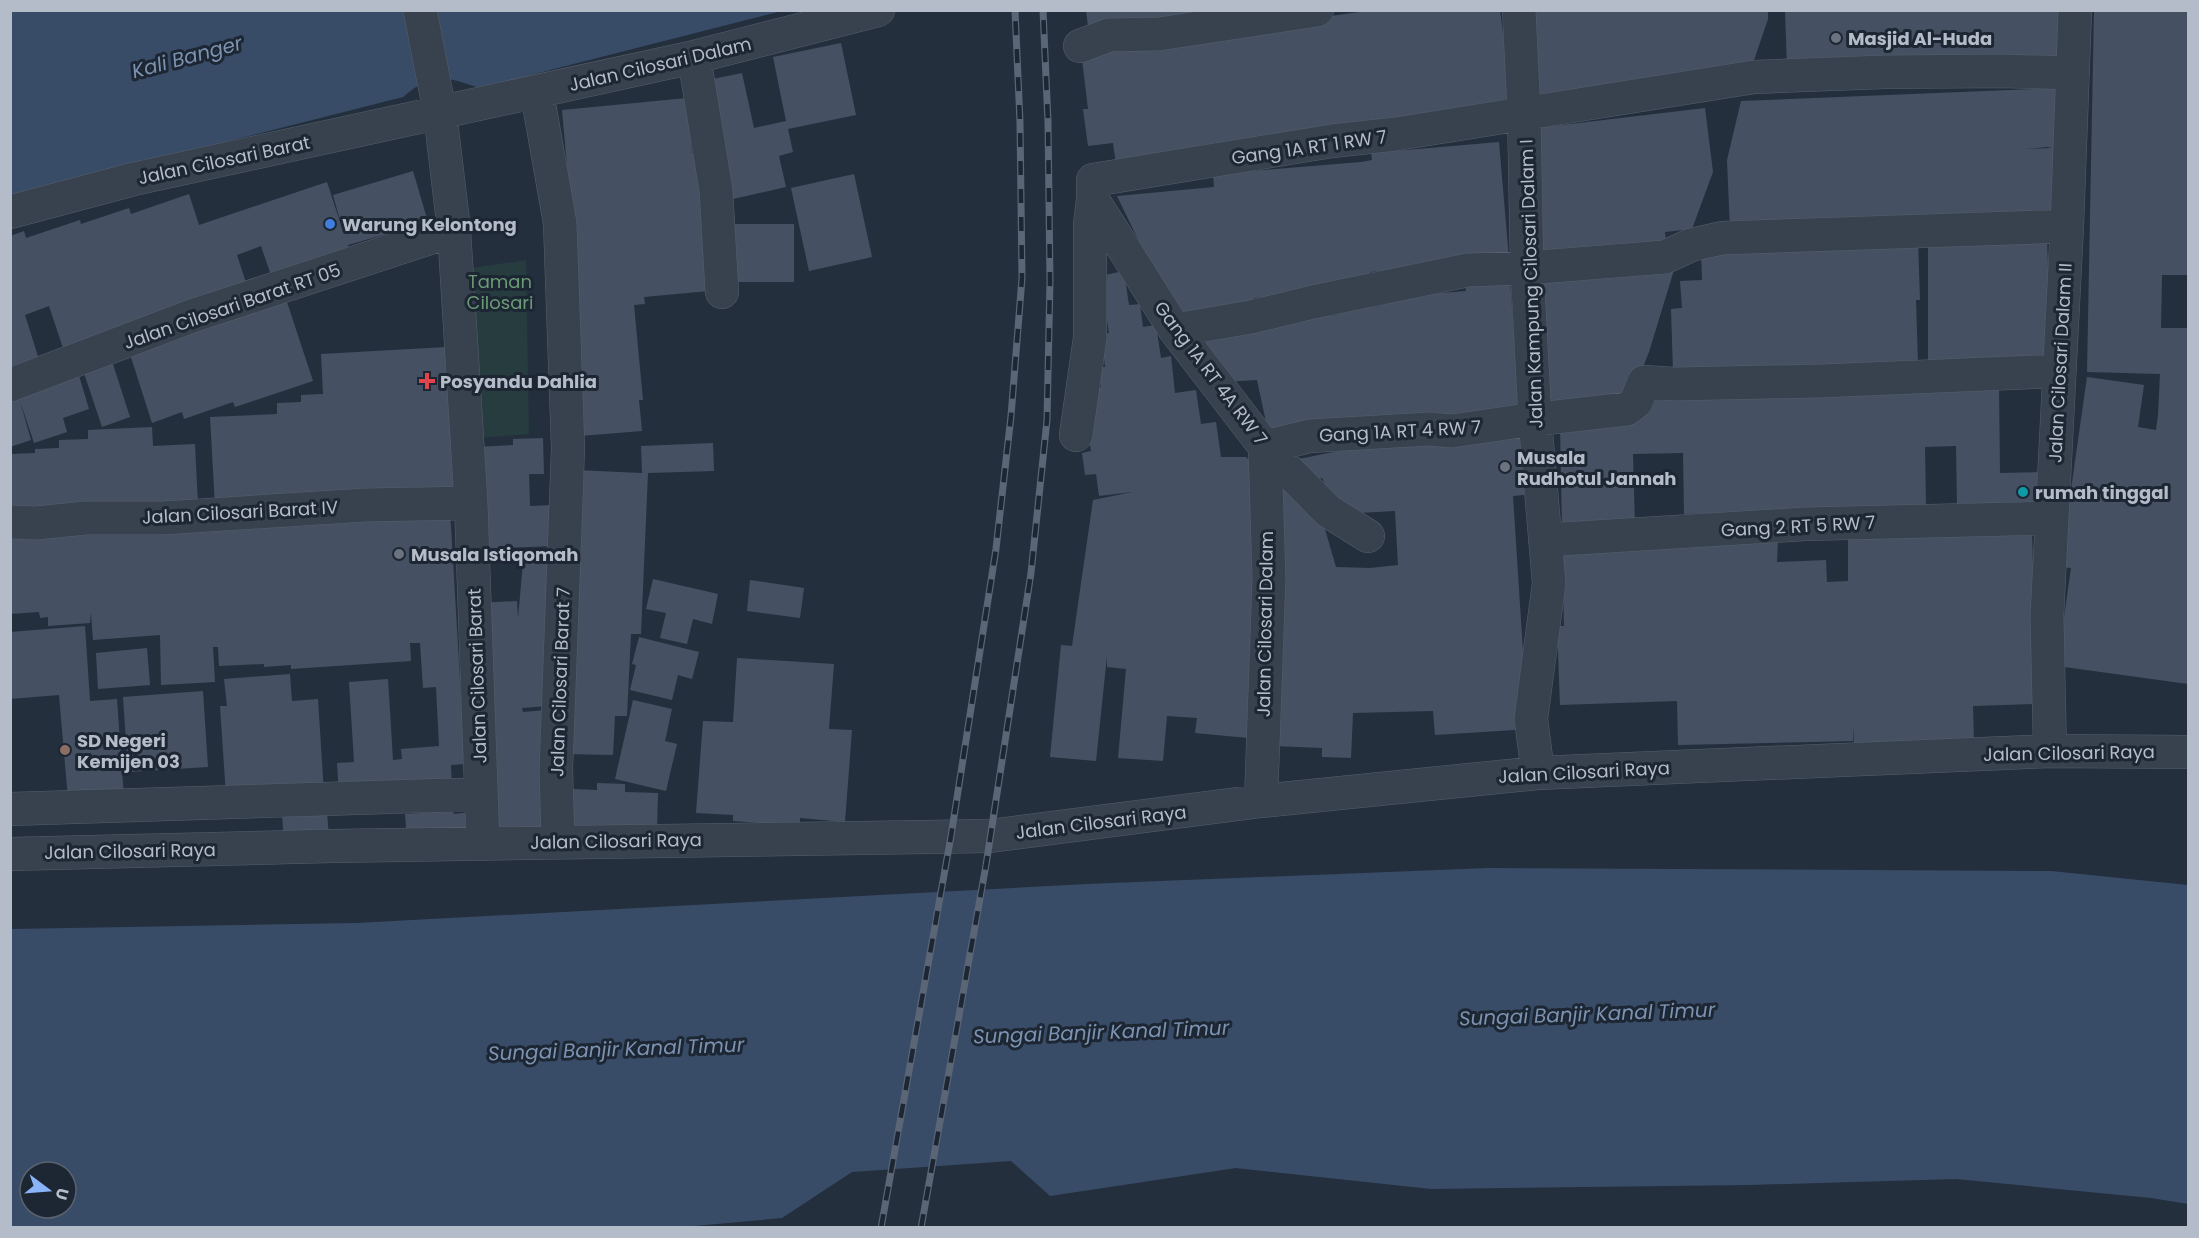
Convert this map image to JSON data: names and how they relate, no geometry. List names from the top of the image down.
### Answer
{
  "streets": {
    "street": [
      "Jalan Cilosari Dalam",
      "Gang 1A RT 1 RW 7",
      "Jalan Cilosari Barat",
      "Jalan Kampung Cilosari Dalam I",
      "Jalan Cilosari Barat RT 05",
      "Jalan Cilosari Dalam II",
      "Gang 1A RT 4A RW 7",
      "Gang 1A RT 4 RW 7",
      "Jalan Cilosari Barat IV",
      "Gang 2 RT 5 RW 7",
      "Jalan Cilosari Barat 7",
      "Jalan Cilosari Raya"
    ]
  },
  "crossings": [
    ["Jalan Cilosari Dalam", "Jalan Cilosari Barat"],
    ["Jalan Cilosari Dalam", "Gang 1A RT 4A RW 7"],
    ["Jalan Cilosari Dalam", "Gang 1A RT 4 RW 7"],
    ["Jalan Cilosari Dalam", "Jalan Cilosari Barat 7"],
    ["Jalan Cilosari Dalam", "Jalan Cilosari Raya"],
    ["Gang 1A RT 1 RW 7", "Jalan Kampung Cilosari Dalam I"],
    ["Gang 1A RT 1 RW 7", "Jalan Cilosari Dalam II"],
    ["Gang 1A RT 1 RW 7", "Gang 1A RT 4A RW 7"],
    ["Jalan Cilosari Barat", "Jalan Cilosari Barat RT 05"],
    ["Jalan Cilosari Barat", "Jalan Cilosari Barat IV"],
    ["Jalan Cilosari Barat", "Jalan Cilosari Raya"],
    ["Jalan Kampung Cilosari Dalam I", "Gang 1A RT 4 RW 7"],
    ["Jalan Kampung Cilosari Dalam I", "Gang 2 RT 5 RW 7"],
    ["Jalan Kampung Cilosari Dalam I", "Jalan Cilosari Raya"],
    ["Jalan Cilosari Dalam II", "Gang 1A RT 4 RW 7"],
    ["Jalan Cilosari Dalam II", "Gang 2 RT 5 RW 7"],
    ["Jalan Cilosari Dalam II", "Jalan Cilosari Raya"],
    ["Gang 1A RT 4A RW 7", "Gang 1A RT 4 RW 7"],
    ["Jalan Cilosari Barat 7", "Jalan Cilosari Raya"]
  ],
  "water": ["Kali Banger", "Sungai Banjir Kanal Timur"],
  "parks": ["Taman Cilosari"],
  "places": {
    "other": [
      "Masjid Al-Huda",
      "Warung Kelontong",
      "Musala Rudhotul Jannah",
      "rumah tinggal",
      "Musala Istiqomah",
      "SD Negeri Kemijen 03"
    ],
    "health": ["Posyandu Dahlia"]
  },
  "north": "right"
}
